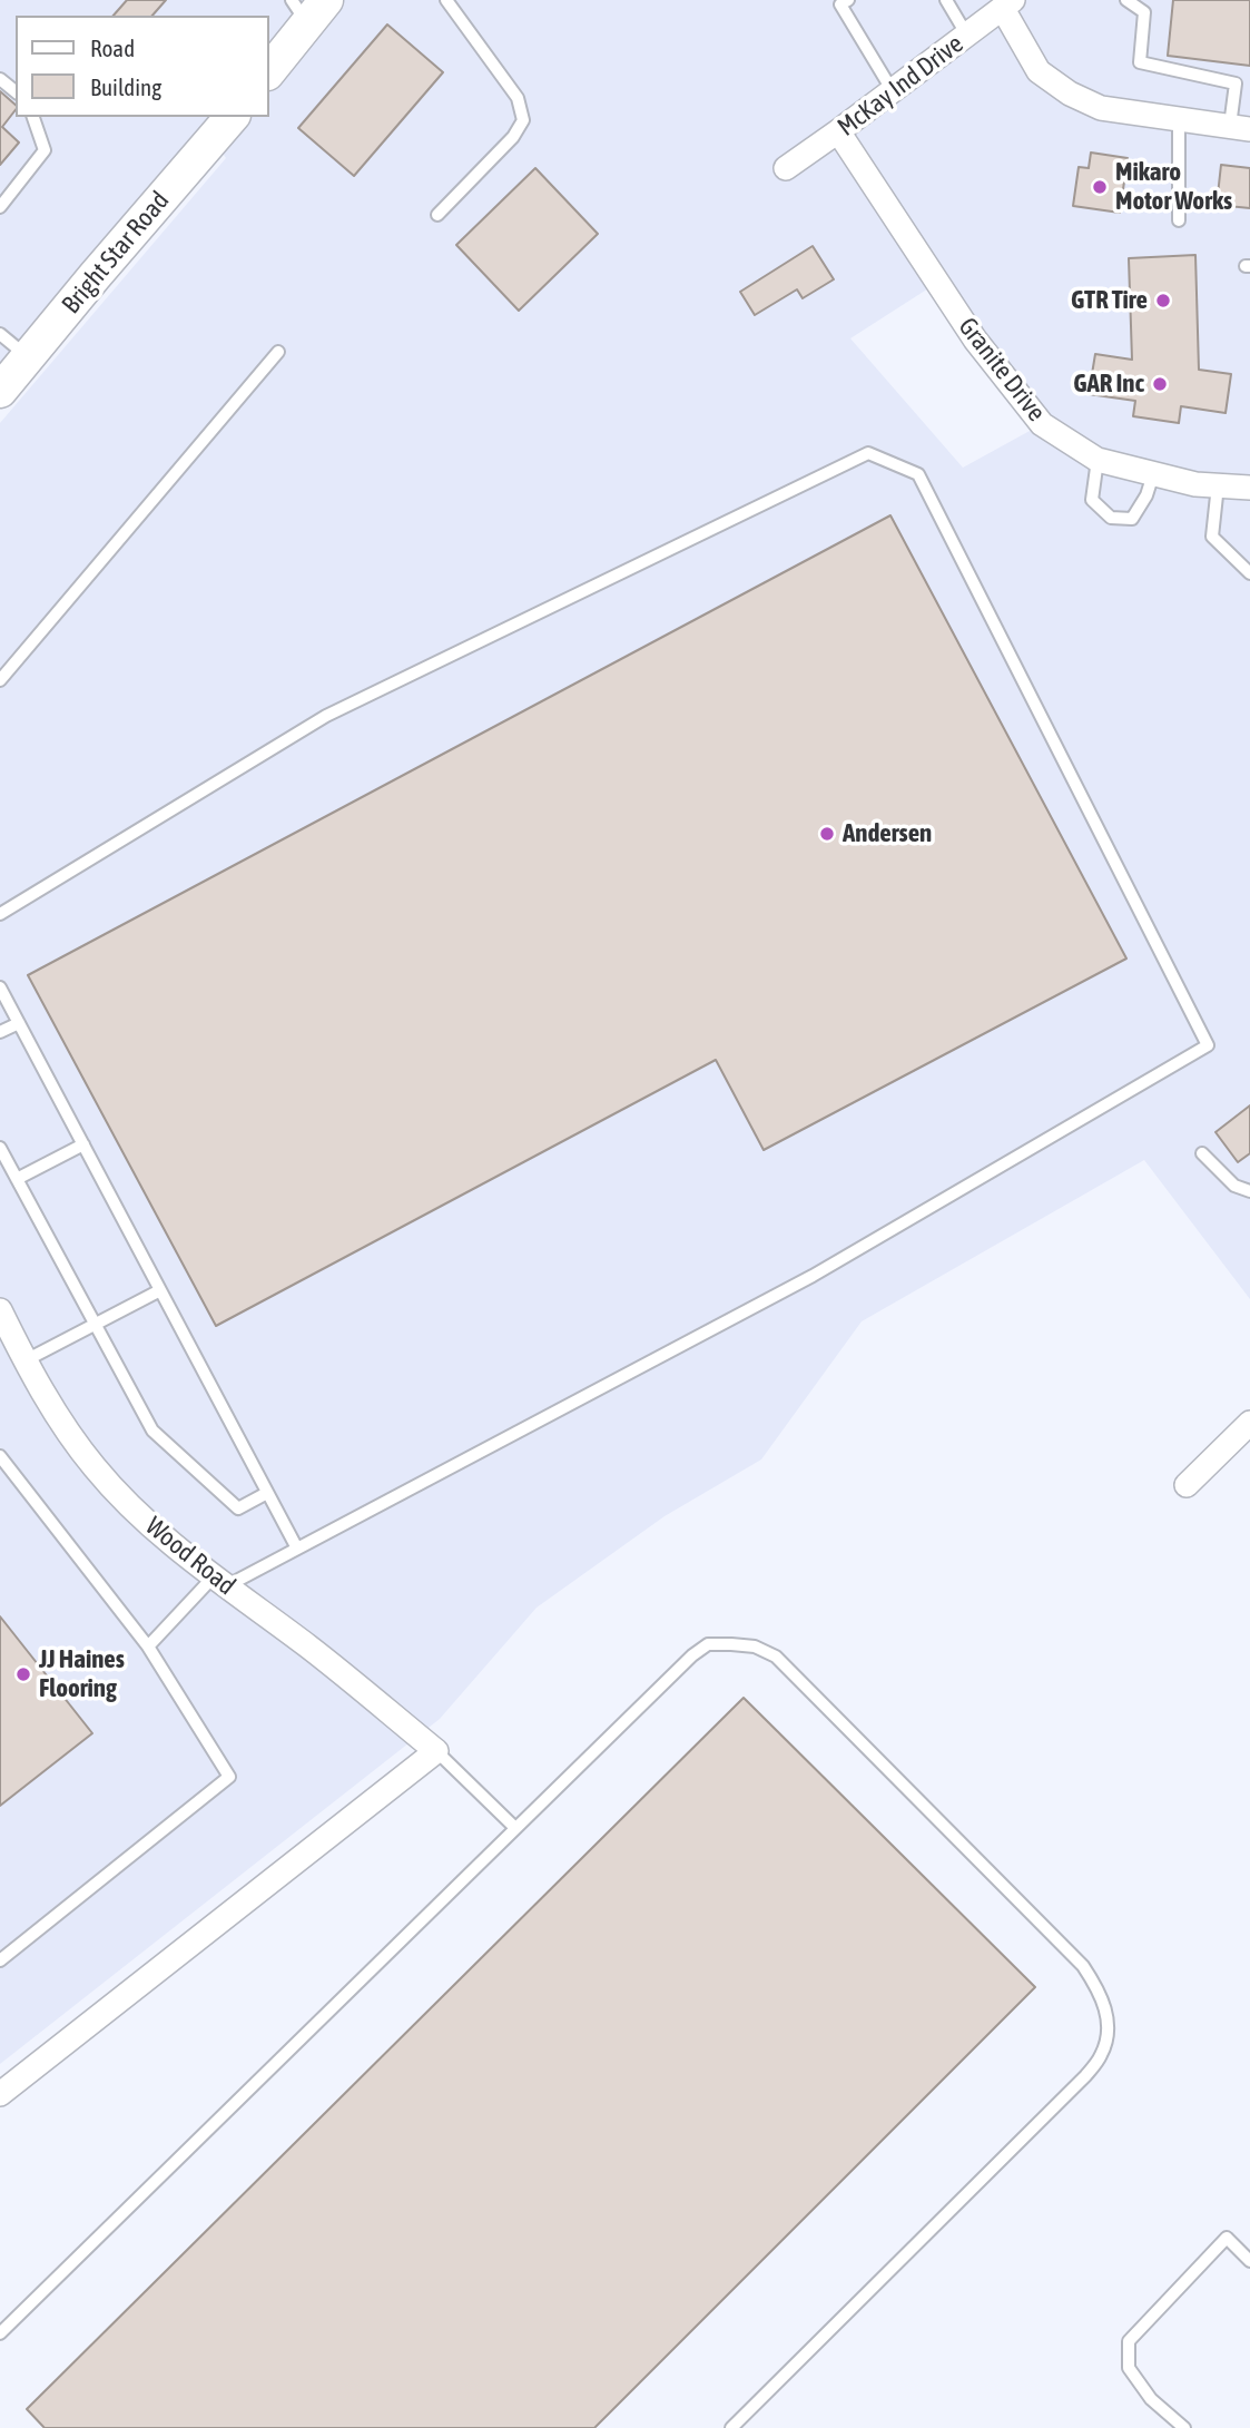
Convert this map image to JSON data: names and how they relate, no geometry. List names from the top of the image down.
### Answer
{
  "streets": {
    "street": [
      "McKay Ind Drive",
      "Bright Star Road",
      "Granite Drive",
      "Wood Road"
    ]
  },
  "crossings": [
    ["McKay Ind Drive", "Granite Drive"]
  ],
  "places": [
    "Mikaro Motor Works",
    "GTR Tire",
    "GAR Inc",
    "Andersen",
    "JJ Haines Flooring"
  ],
  "legend": ["Road", "Building"]
}
